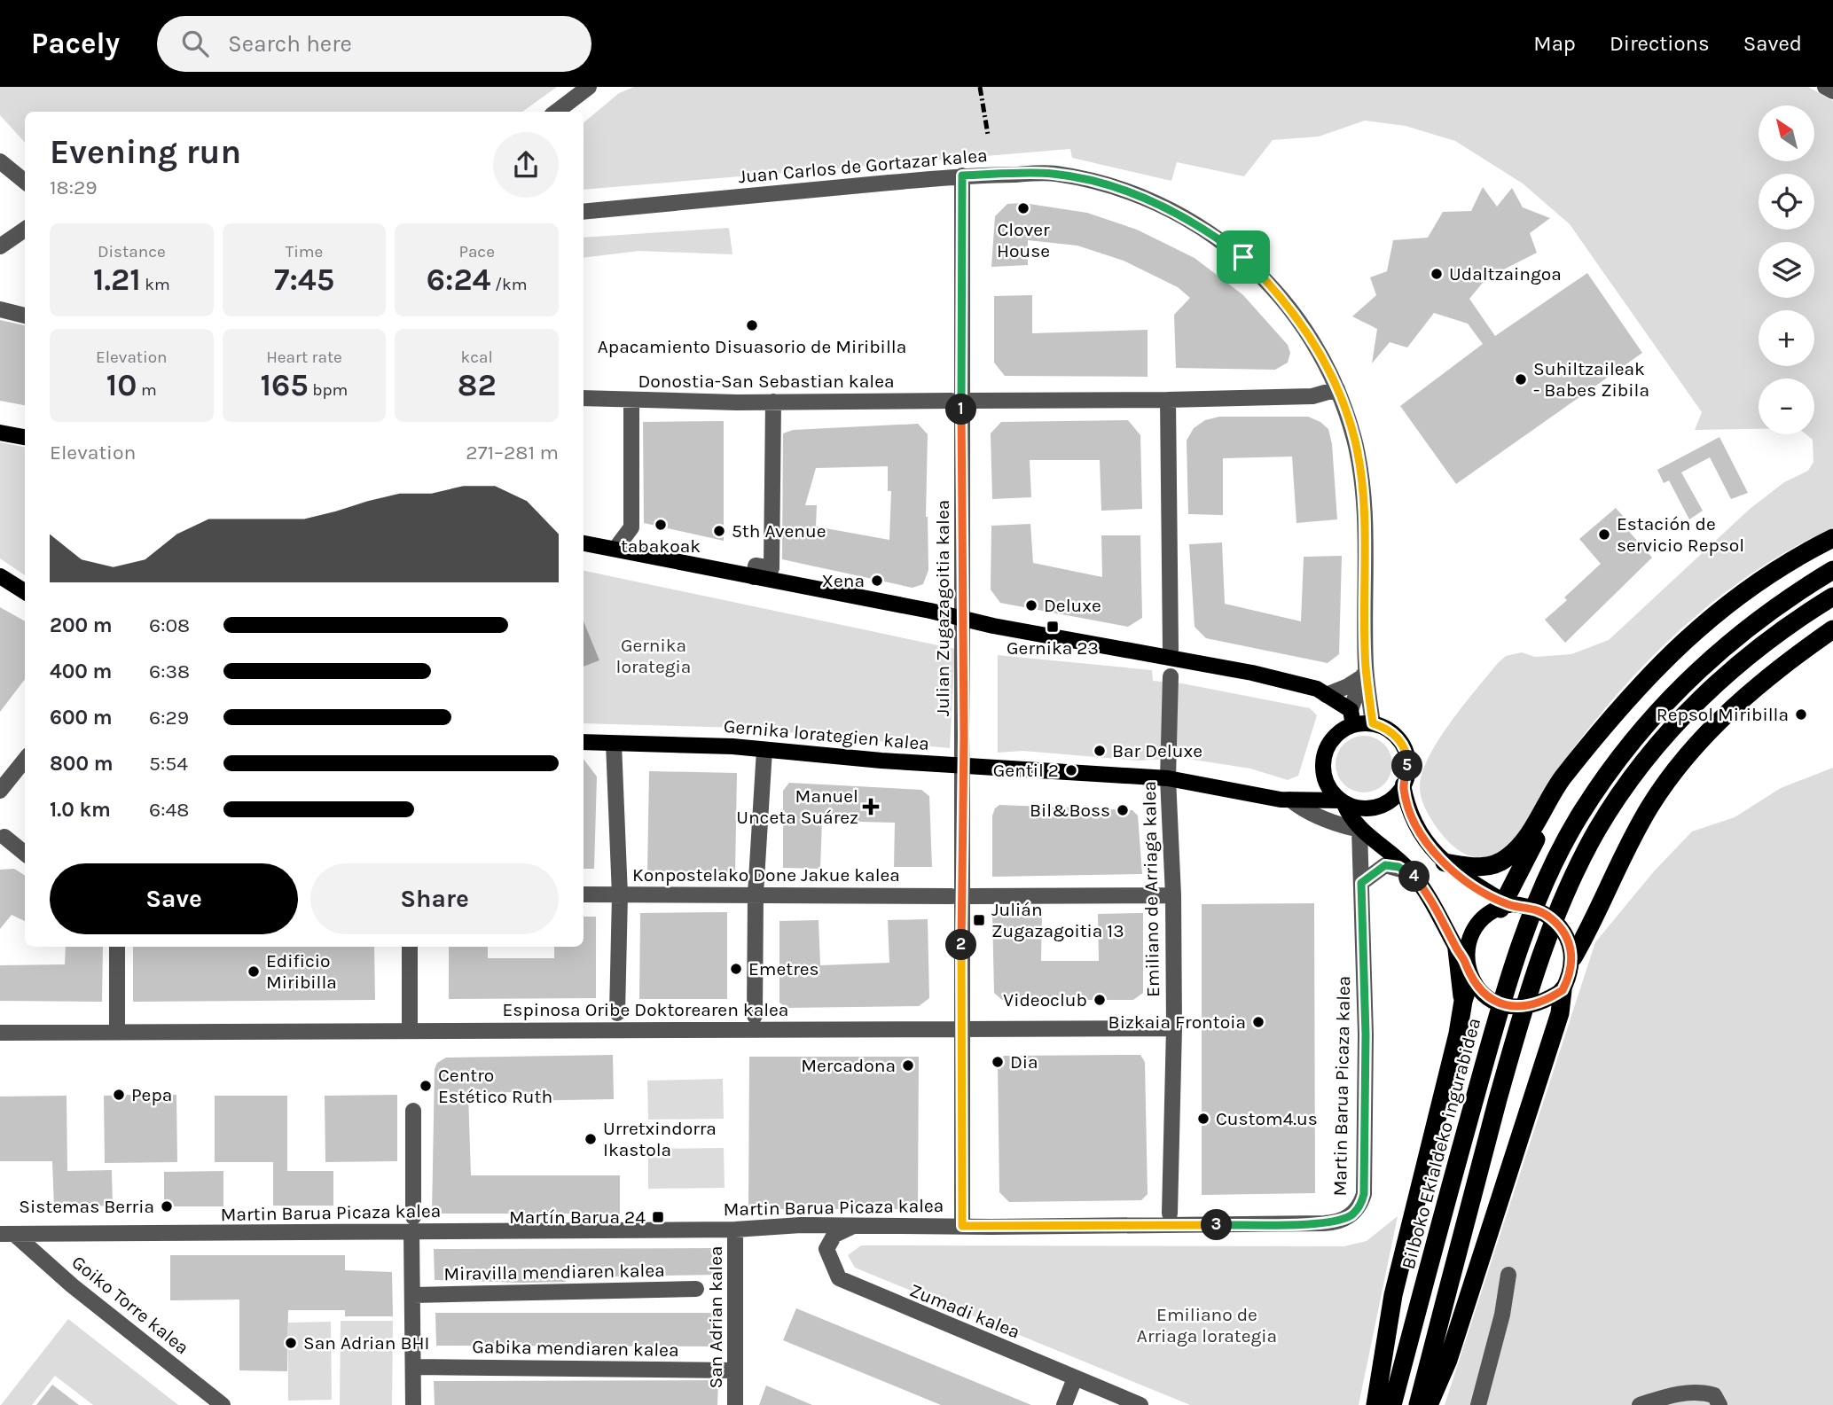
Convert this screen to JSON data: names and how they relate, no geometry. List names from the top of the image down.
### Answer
{
  "streets": {
    "highway": ["Bilboko Ekialdeko ingurabidea"],
    "main road": ["Gernika lorategien kalea"],
    "street": [
      "Juan Carlos de Gortazar kalea",
      "Donostia-San Sebastian kalea",
      "Julian Zugazagoitia kalea",
      "Konpostelako Done Jakue kalea",
      "Emiliano de Arriaga kalea",
      "Espinosa Oribe Doktorearen kalea",
      "Martin Barua Picaza kalea",
      "Miravilla mendiaren kalea",
      "Goiko Torre kalea",
      "Zumadi kalea",
      "San Adrian kalea",
      "Gabika mendiaren kalea"
    ]
  },
  "crossings": [
    ["Juan Carlos de Gortazar kalea", "Julian Zugazagoitia kalea"],
    ["Juan Carlos de Gortazar kalea", "Gernika lorategien kalea"],
    ["Julian Zugazagoitia kalea", "Gernika lorategien kalea"],
    ["Julian Zugazagoitia kalea", "Espinosa Oribe Doktorearen kalea"],
    ["Julian Zugazagoitia kalea", "Martin Barua Picaza kalea"],
    ["Gernika lorategien kalea", "Emiliano de Arriaga kalea"],
    ["Gernika lorategien kalea", "Martin Barua Picaza kalea"],
    ["Emiliano de Arriaga kalea", "Espinosa Oribe Doktorearen kalea"],
    ["Martin Barua Picaza kalea", "Goiko Torre kalea"],
    ["Martin Barua Picaza kalea", "San Adrian kalea"],
    ["San Adrian kalea", "Gabika mendiaren kalea"]
  ],
  "parks": ["Gernika lorategia", "Emiliano de Arriaga lorategia"],
  "places": {
    "other": [
      "Clover House",
      "Udaltzaingoa",
      "Apacamiento Disuasorio de Miribilla",
      "Suhiltzaileak - Babes Zibila",
      "tabakoak",
      "5th Avenue",
      "Estación de servicio Repsol",
      "Xena",
      "Deluxe",
      "Repsol Miribilla",
      "Bar Deluxe",
      "Gentil 2",
      "Bil&Boss",
      "Emetres",
      "Edificio Miribilla",
      "Videoclub",
      "Bizkaia Frontoia",
      "Dia",
      "Mercadona",
      "Centro Estético Ruth",
      "Pepa",
      "Custom4.us",
      "Urretxindorra Ikastola",
      "Sistemas Berria",
      "San Adrian BHI"
    ],
    "transit": ["Gernika 23", "Julián Zugazagoitia 13", "Martín Barua 24"],
    "health": ["Manuel Unceta Suárez"]
  },
  "north": "top left",
  "page": {
    "header": "Pacely",
    "search": "Search here",
    "nav": ["Map", "Directions", "Saved"],
    "map_buttons": ["+", "−"],
    "heading": ["Evening run", "18:29"],
    "stats": [
      ["Distance", "1.21 km"],
      ["Time", "7:45"],
      ["Pace", "6:24 /km"],
      ["Elevation", "10 m"],
      ["Heart rate", "165 bpm"],
      ["kcal", "82"]
    ],
    "pins": [
      "1",
      "5",
      "4",
      "2",
      "3"
    ],
    "chart": ["Elevation", "271–281 m"],
    "list": [
      {
        "name": "200 m",
        "note": "6:08"
      },
      {
        "name": "400 m",
        "note": "6:38"
      },
      {
        "name": "600 m",
        "note": "6:29"
      },
      {
        "name": "800 m",
        "note": "5:54"
      },
      {
        "name": "1.0 km",
        "note": "6:48"
      }
    ],
    "buttons": ["Save", "Share"]
  }
}
